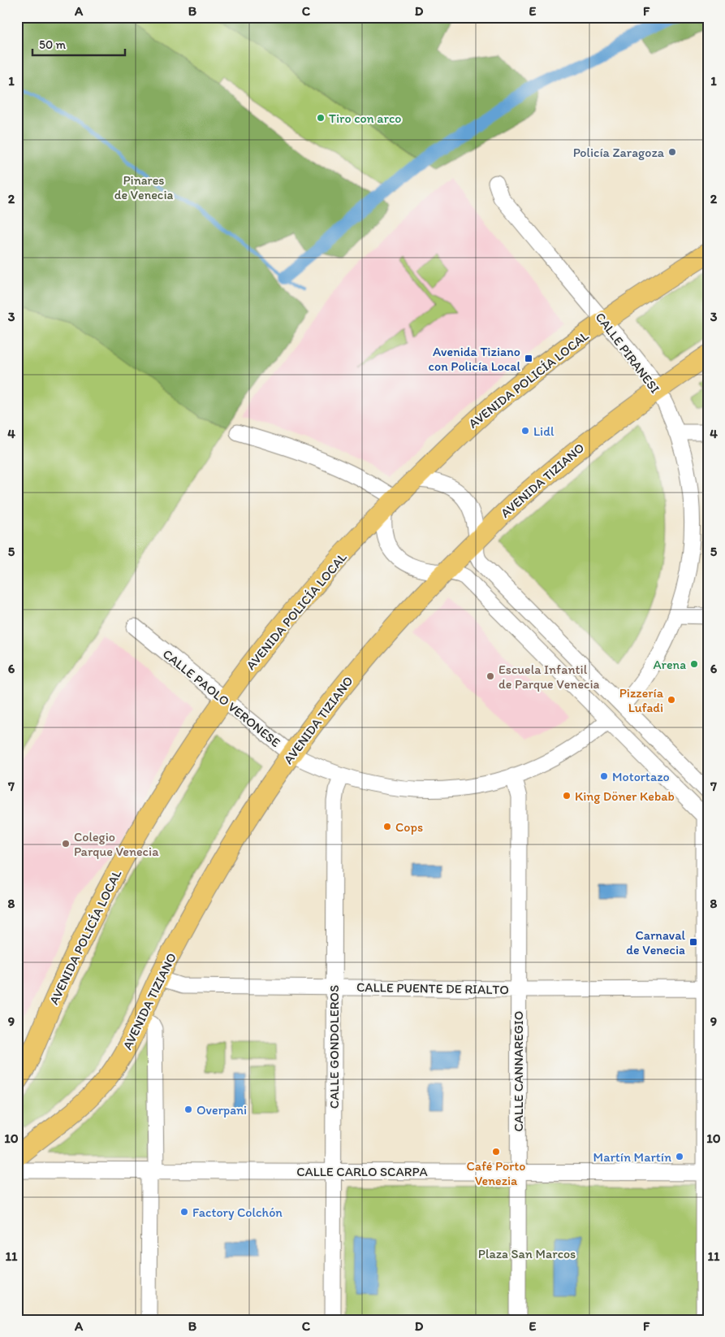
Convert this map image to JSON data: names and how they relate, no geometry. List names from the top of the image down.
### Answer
{
  "streets": {
    "main road": ["AVENIDA POLICÍA LOCAL", "AVENIDA TIZIANO"],
    "street": [
      "CALLE PIRANESI",
      "CALLE PAOLO VERONESE",
      "CALLE PUENTE DE RIALTO",
      "CALLE GONDOLEROS",
      "CALLE CANNAREGIO",
      "CALLE CARLO SCARPA"
    ]
  },
  "crossings": [
    ["CALLE PIRANESI", "AVENIDA POLICÍA LOCAL"],
    ["CALLE PIRANESI", "AVENIDA TIZIANO"],
    ["AVENIDA POLICÍA LOCAL", "AVENIDA TIZIANO"],
    ["AVENIDA POLICÍA LOCAL", "CALLE PAOLO VERONESE"],
    ["AVENIDA TIZIANO", "CALLE PAOLO VERONESE"],
    ["AVENIDA TIZIANO", "CALLE PUENTE DE RIALTO"],
    ["CALLE PAOLO VERONESE", "CALLE GONDOLEROS"],
    ["CALLE PAOLO VERONESE", "CALLE CANNAREGIO"],
    ["CALLE PUENTE DE RIALTO", "CALLE GONDOLEROS"],
    ["CALLE PUENTE DE RIALTO", "CALLE CANNAREGIO"],
    ["CALLE GONDOLEROS", "CALLE CARLO SCARPA"],
    ["CALLE CANNAREGIO", "CALLE CARLO SCARPA"]
  ],
  "parks": ["Pinares de Venecia", "Plaza San Marcos"],
  "places": {
    "other": [
      "Tiro con arco",
      "Policía Zaragoza",
      "Lidl",
      "Arena",
      "Escuela Infantil de Parque Venecia",
      "Pizzería Lufadi",
      "Motortazo",
      "King Döner Kebab",
      "Cops",
      "Colegio Parque Venecia",
      "Overpani",
      "Café Porto Venezia",
      "Martín Martín",
      "Factory Colchón"
    ],
    "transit": ["Avenida Tiziano con Policía Local", "Carnaval de Venecia"]
  },
  "scale_bar": "50 m",
  "grid": {
    "columns": [
      "A",
      "B",
      "C",
      "D",
      "E",
      "F"
    ],
    "rows": [
      "1",
      "2",
      "3",
      "4",
      "5",
      "6",
      "7",
      "8",
      "9",
      "10",
      "11"
    ]
  }
}
